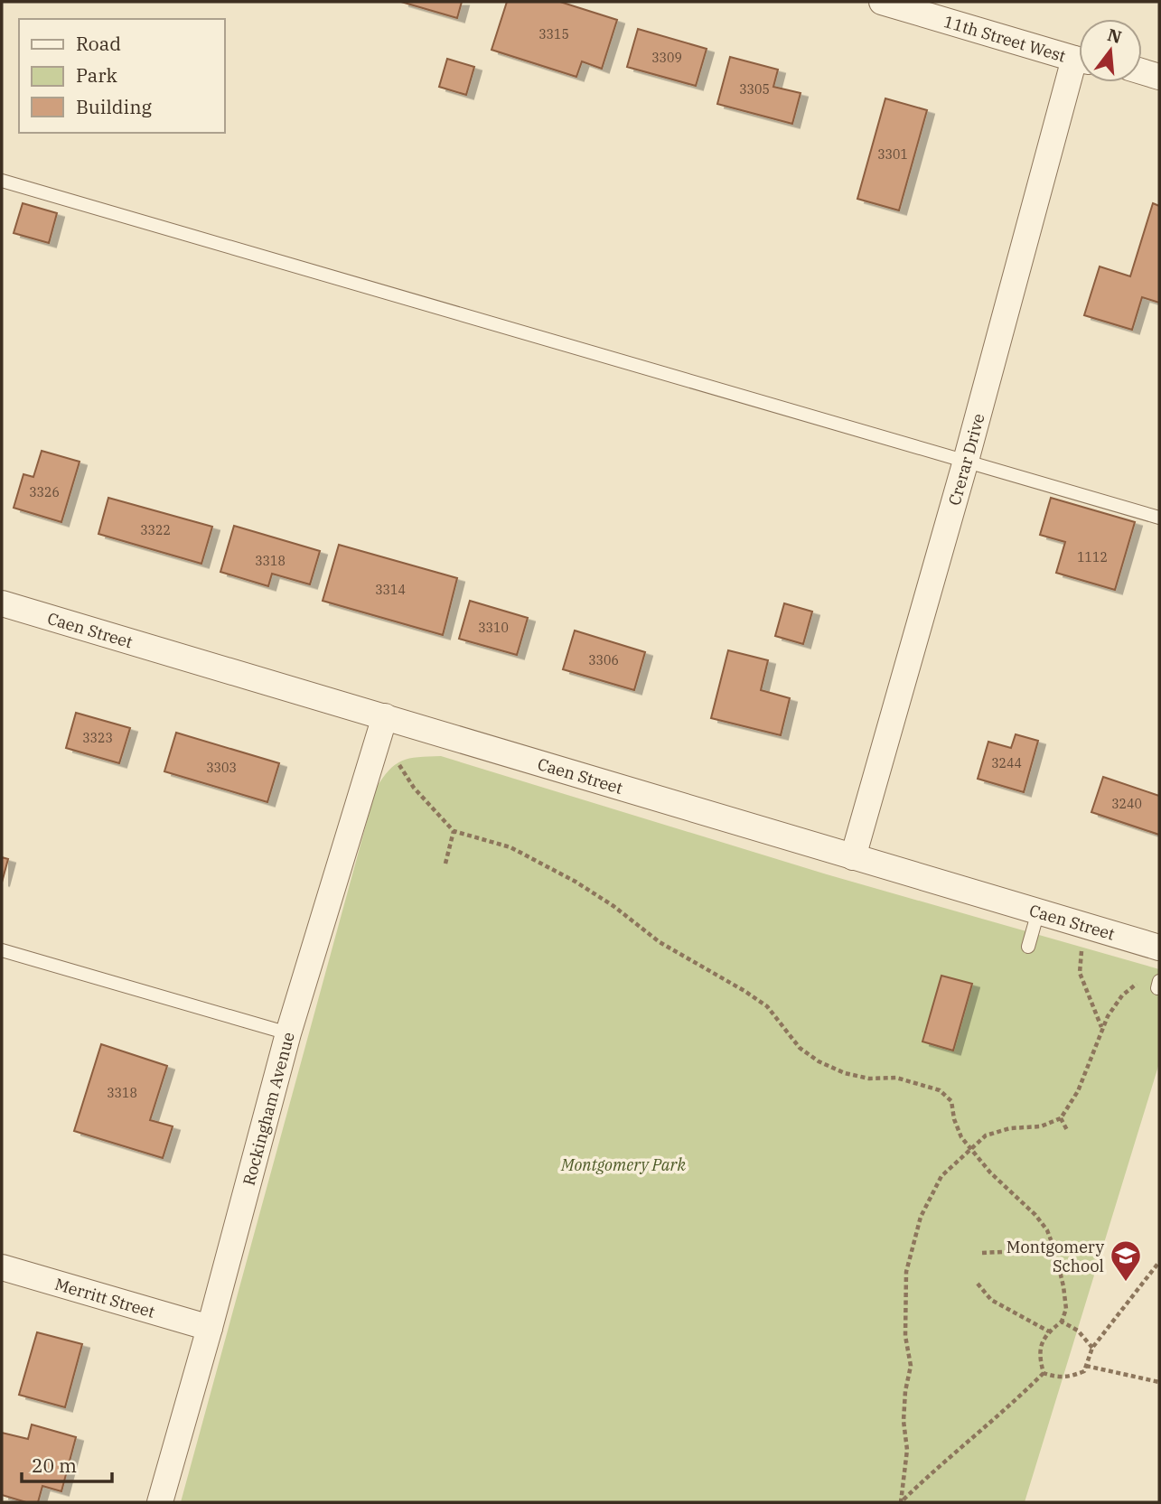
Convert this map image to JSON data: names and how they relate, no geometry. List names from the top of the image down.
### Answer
{
  "streets": {
    "street": [
      "11th Street West",
      "Crerar Drive",
      "Caen Street",
      "Rockingham Avenue",
      "Merritt Street"
    ]
  },
  "crossings": [
    ["Crerar Drive", "Caen Street"],
    ["Caen Street", "Rockingham Avenue"],
    ["Rockingham Avenue", "Merritt Street"]
  ],
  "parks": ["Montgomery Park"],
  "places": {
    "school or university": ["Montgomery School"]
  },
  "house_numbers": [
    "3315",
    "3309",
    "3305",
    "3301",
    "3326",
    "3322",
    "1112",
    "3318",
    "3314",
    "3310",
    "3306",
    "3323",
    "3244",
    "3303",
    "3240",
    "3318"
  ],
  "legend": ["Road", "Park", "Building"],
  "scale_bar": "20 m",
  "north": "top"
}
